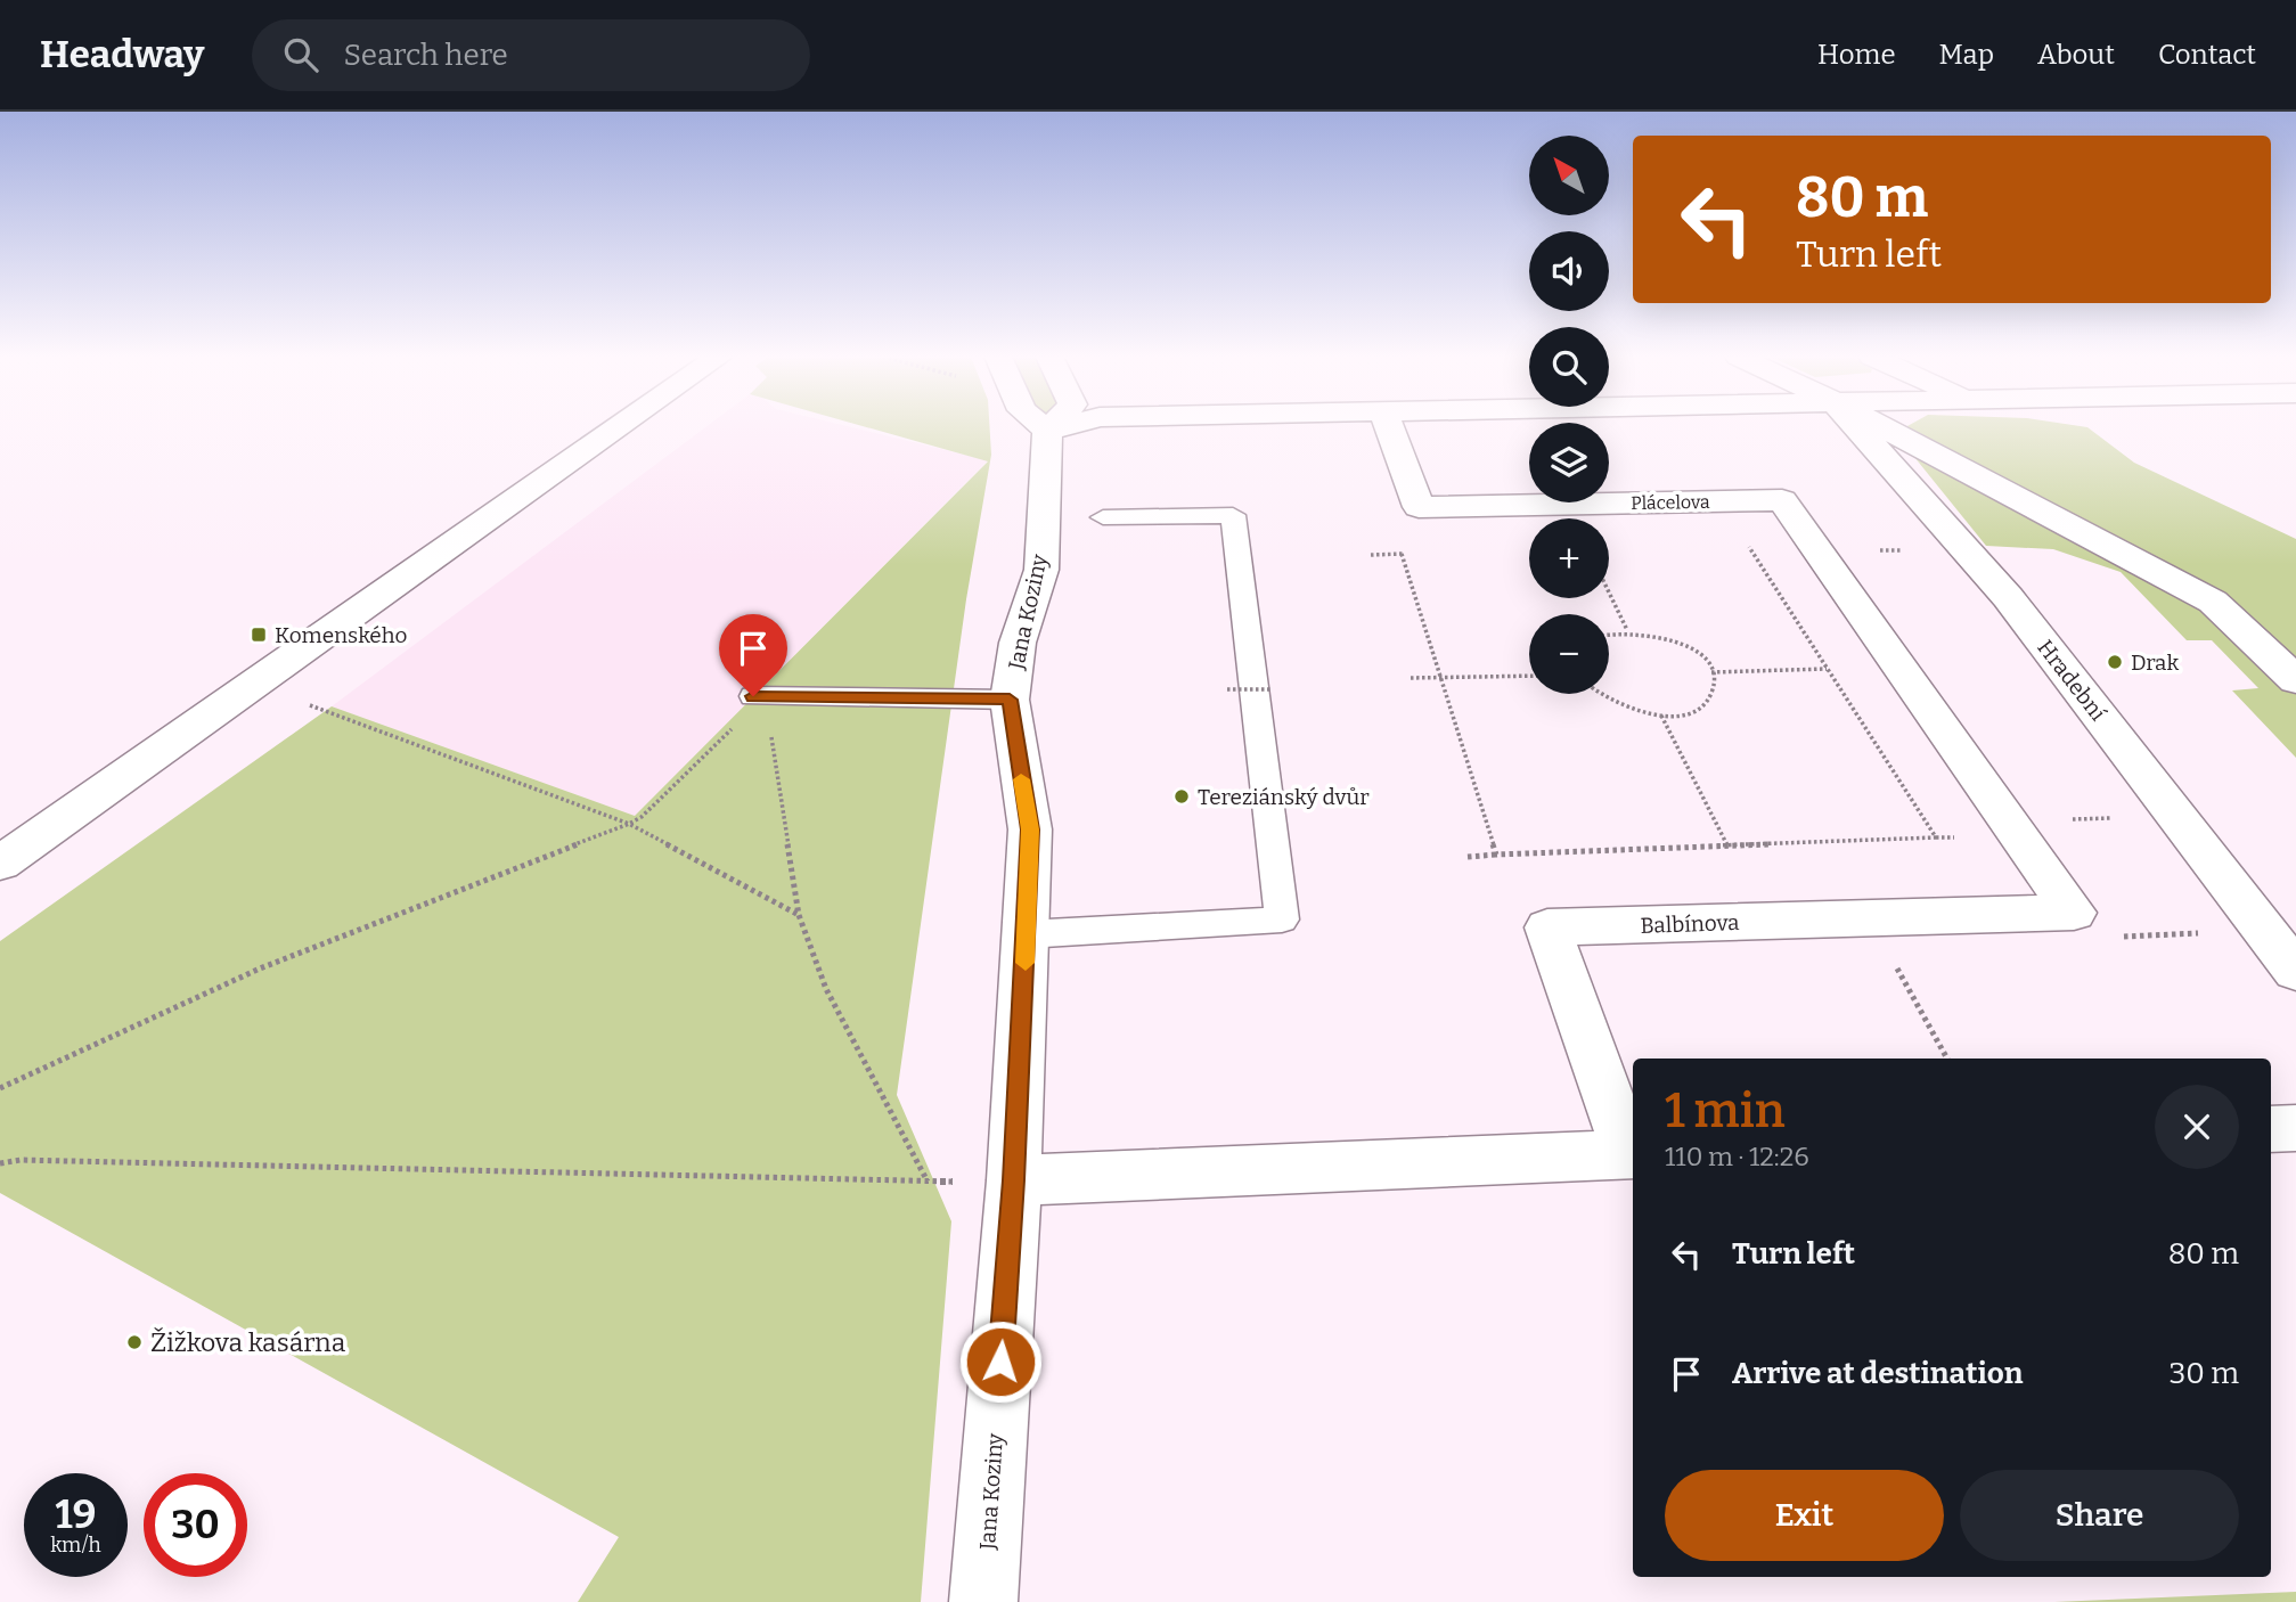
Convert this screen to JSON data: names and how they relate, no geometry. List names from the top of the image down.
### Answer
{
  "streets": {
    "street": [
      "Plácelova",
      "Jana Koziny",
      "Hradební",
      "Balbínova"
    ]
  },
  "crossings": [
    ["Plácelova", "Balbínova"],
    ["Jana Koziny", "Balbínova"]
  ],
  "places": {
    "transit": ["Komenského"],
    "other": ["Drak", "Tereziánský dvůr", "Žižkova kasárna"]
  },
  "north": "top left",
  "page": {
    "header": "Headway",
    "search": "Search here",
    "nav": [
      "Home",
      "Map",
      "About",
      "Contact"
    ],
    "map_buttons": ["+", "−"],
    "turn": ["80 m", "Turn left"],
    "heading": ["1 min", "110 m · 12:26"],
    "list": [
      {
        "name": "Turn left",
        "value": "80 m"
      },
      {
        "name": "Arrive at destination",
        "value": "30 m"
      }
    ],
    "buttons": ["Exit", "Share"],
    "speed": "19 km/h",
    "limit": "30"
  }
}
